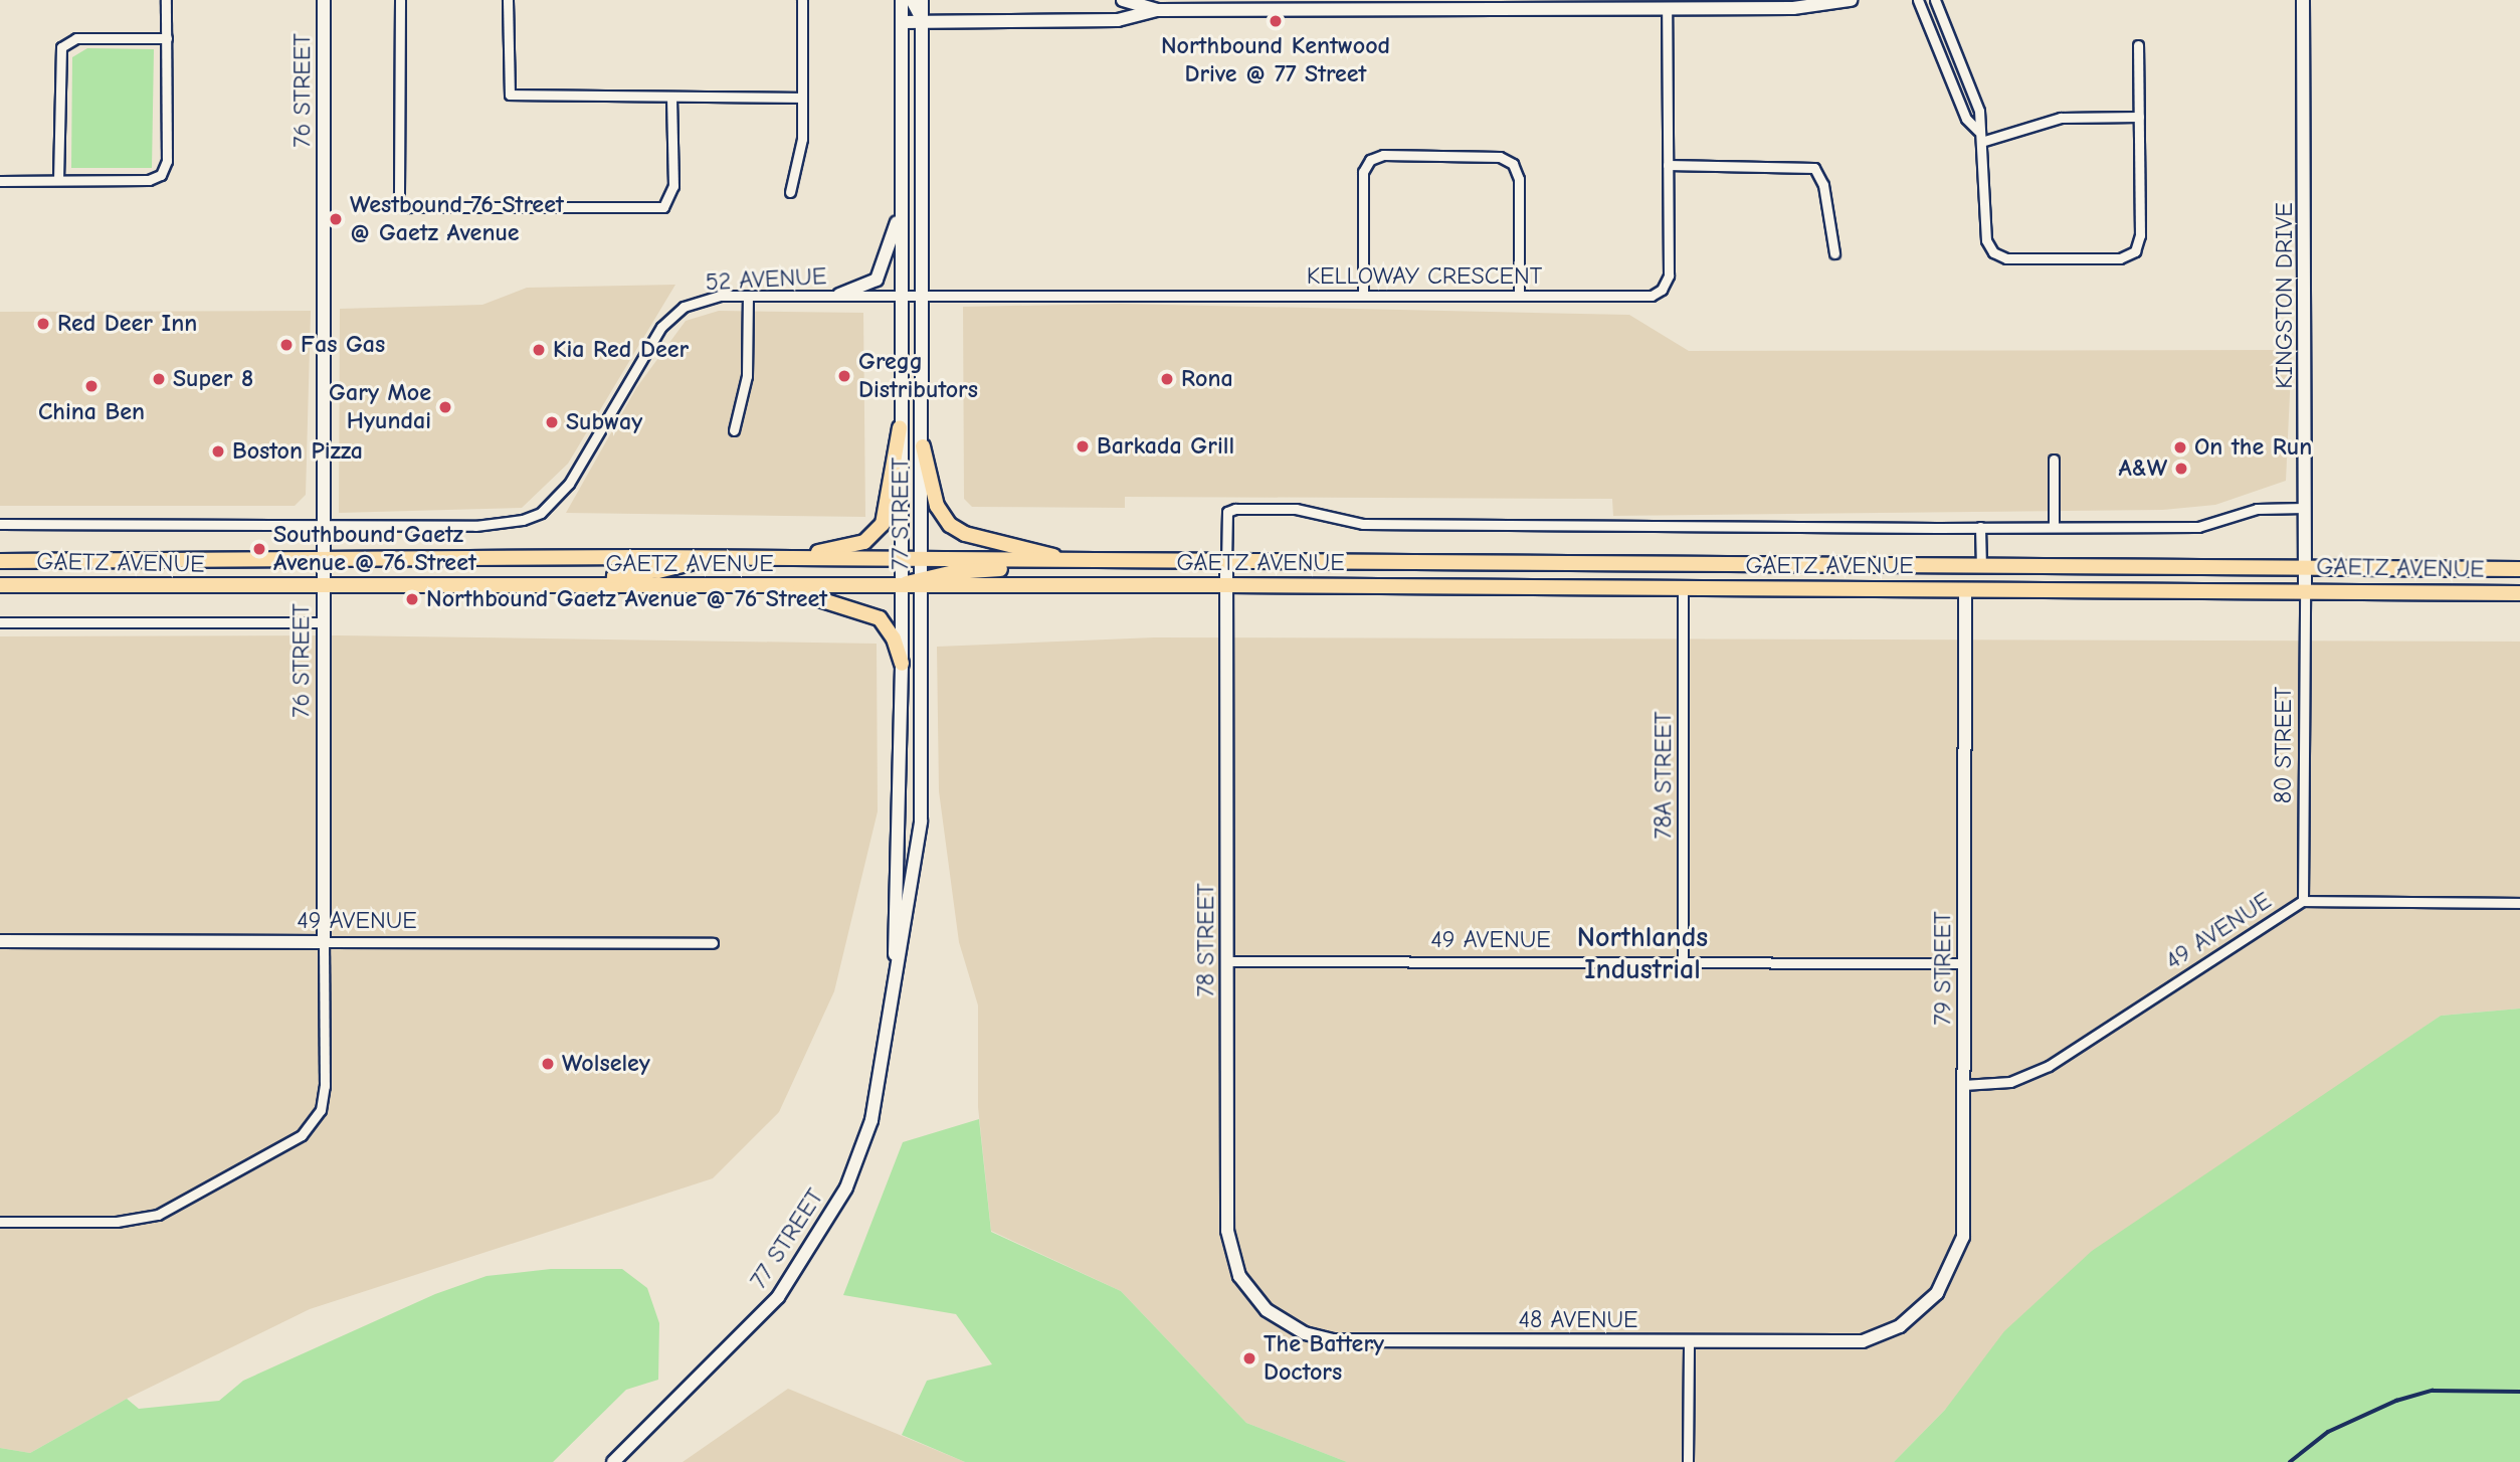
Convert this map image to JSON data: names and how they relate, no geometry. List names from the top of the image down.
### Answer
{
  "streets": {
    "main road": ["GAETZ AVENUE"],
    "street": [
      "76 STREET",
      "KELLOWAY CRESCENT",
      "52 AVENUE",
      "KINGSTON DRIVE",
      "77 STREET",
      "80 STREET",
      "78A STREET",
      "49 AVENUE",
      "78 STREET",
      "79 STREET",
      "48 AVENUE"
    ]
  },
  "crossings": [
    ["76 STREET", "52 AVENUE"],
    ["76 STREET", "GAETZ AVENUE"],
    ["76 STREET", "49 AVENUE"],
    ["KELLOWAY CRESCENT", "52 AVENUE"],
    ["KELLOWAY CRESCENT", "77 STREET"],
    ["52 AVENUE", "77 STREET"],
    ["KINGSTON DRIVE", "GAETZ AVENUE"],
    ["KINGSTON DRIVE", "80 STREET"],
    ["77 STREET", "GAETZ AVENUE"],
    ["GAETZ AVENUE", "80 STREET"],
    ["GAETZ AVENUE", "78A STREET"],
    ["GAETZ AVENUE", "78 STREET"],
    ["GAETZ AVENUE", "79 STREET"],
    ["80 STREET", "49 AVENUE"],
    ["78A STREET", "49 AVENUE"],
    ["49 AVENUE", "78 STREET"],
    ["49 AVENUE", "79 STREET"],
    ["78 STREET", "48 AVENUE"],
    ["79 STREET", "48 AVENUE"]
  ],
  "districts": ["Northlands Industrial"],
  "places": [
    "Northbound Kentwood Drive @ 77 Street",
    "Westbound 76 Street @ Gaetz Avenue",
    "Red Deer Inn",
    "Fas Gas",
    "Kia Red Deer",
    "Gregg Distributors",
    "Super 8",
    "Rona",
    "China Ben",
    "Gary Moe Hyundai",
    "Subway",
    "Barkada Grill",
    "On the Run",
    "Boston Pizza",
    "A&W",
    "Southbound Gaetz Avenue @ 76 Street",
    "Northbound Gaetz Avenue @ 76 Street",
    "Wolseley",
    "The Battery Doctors"
  ]
}
